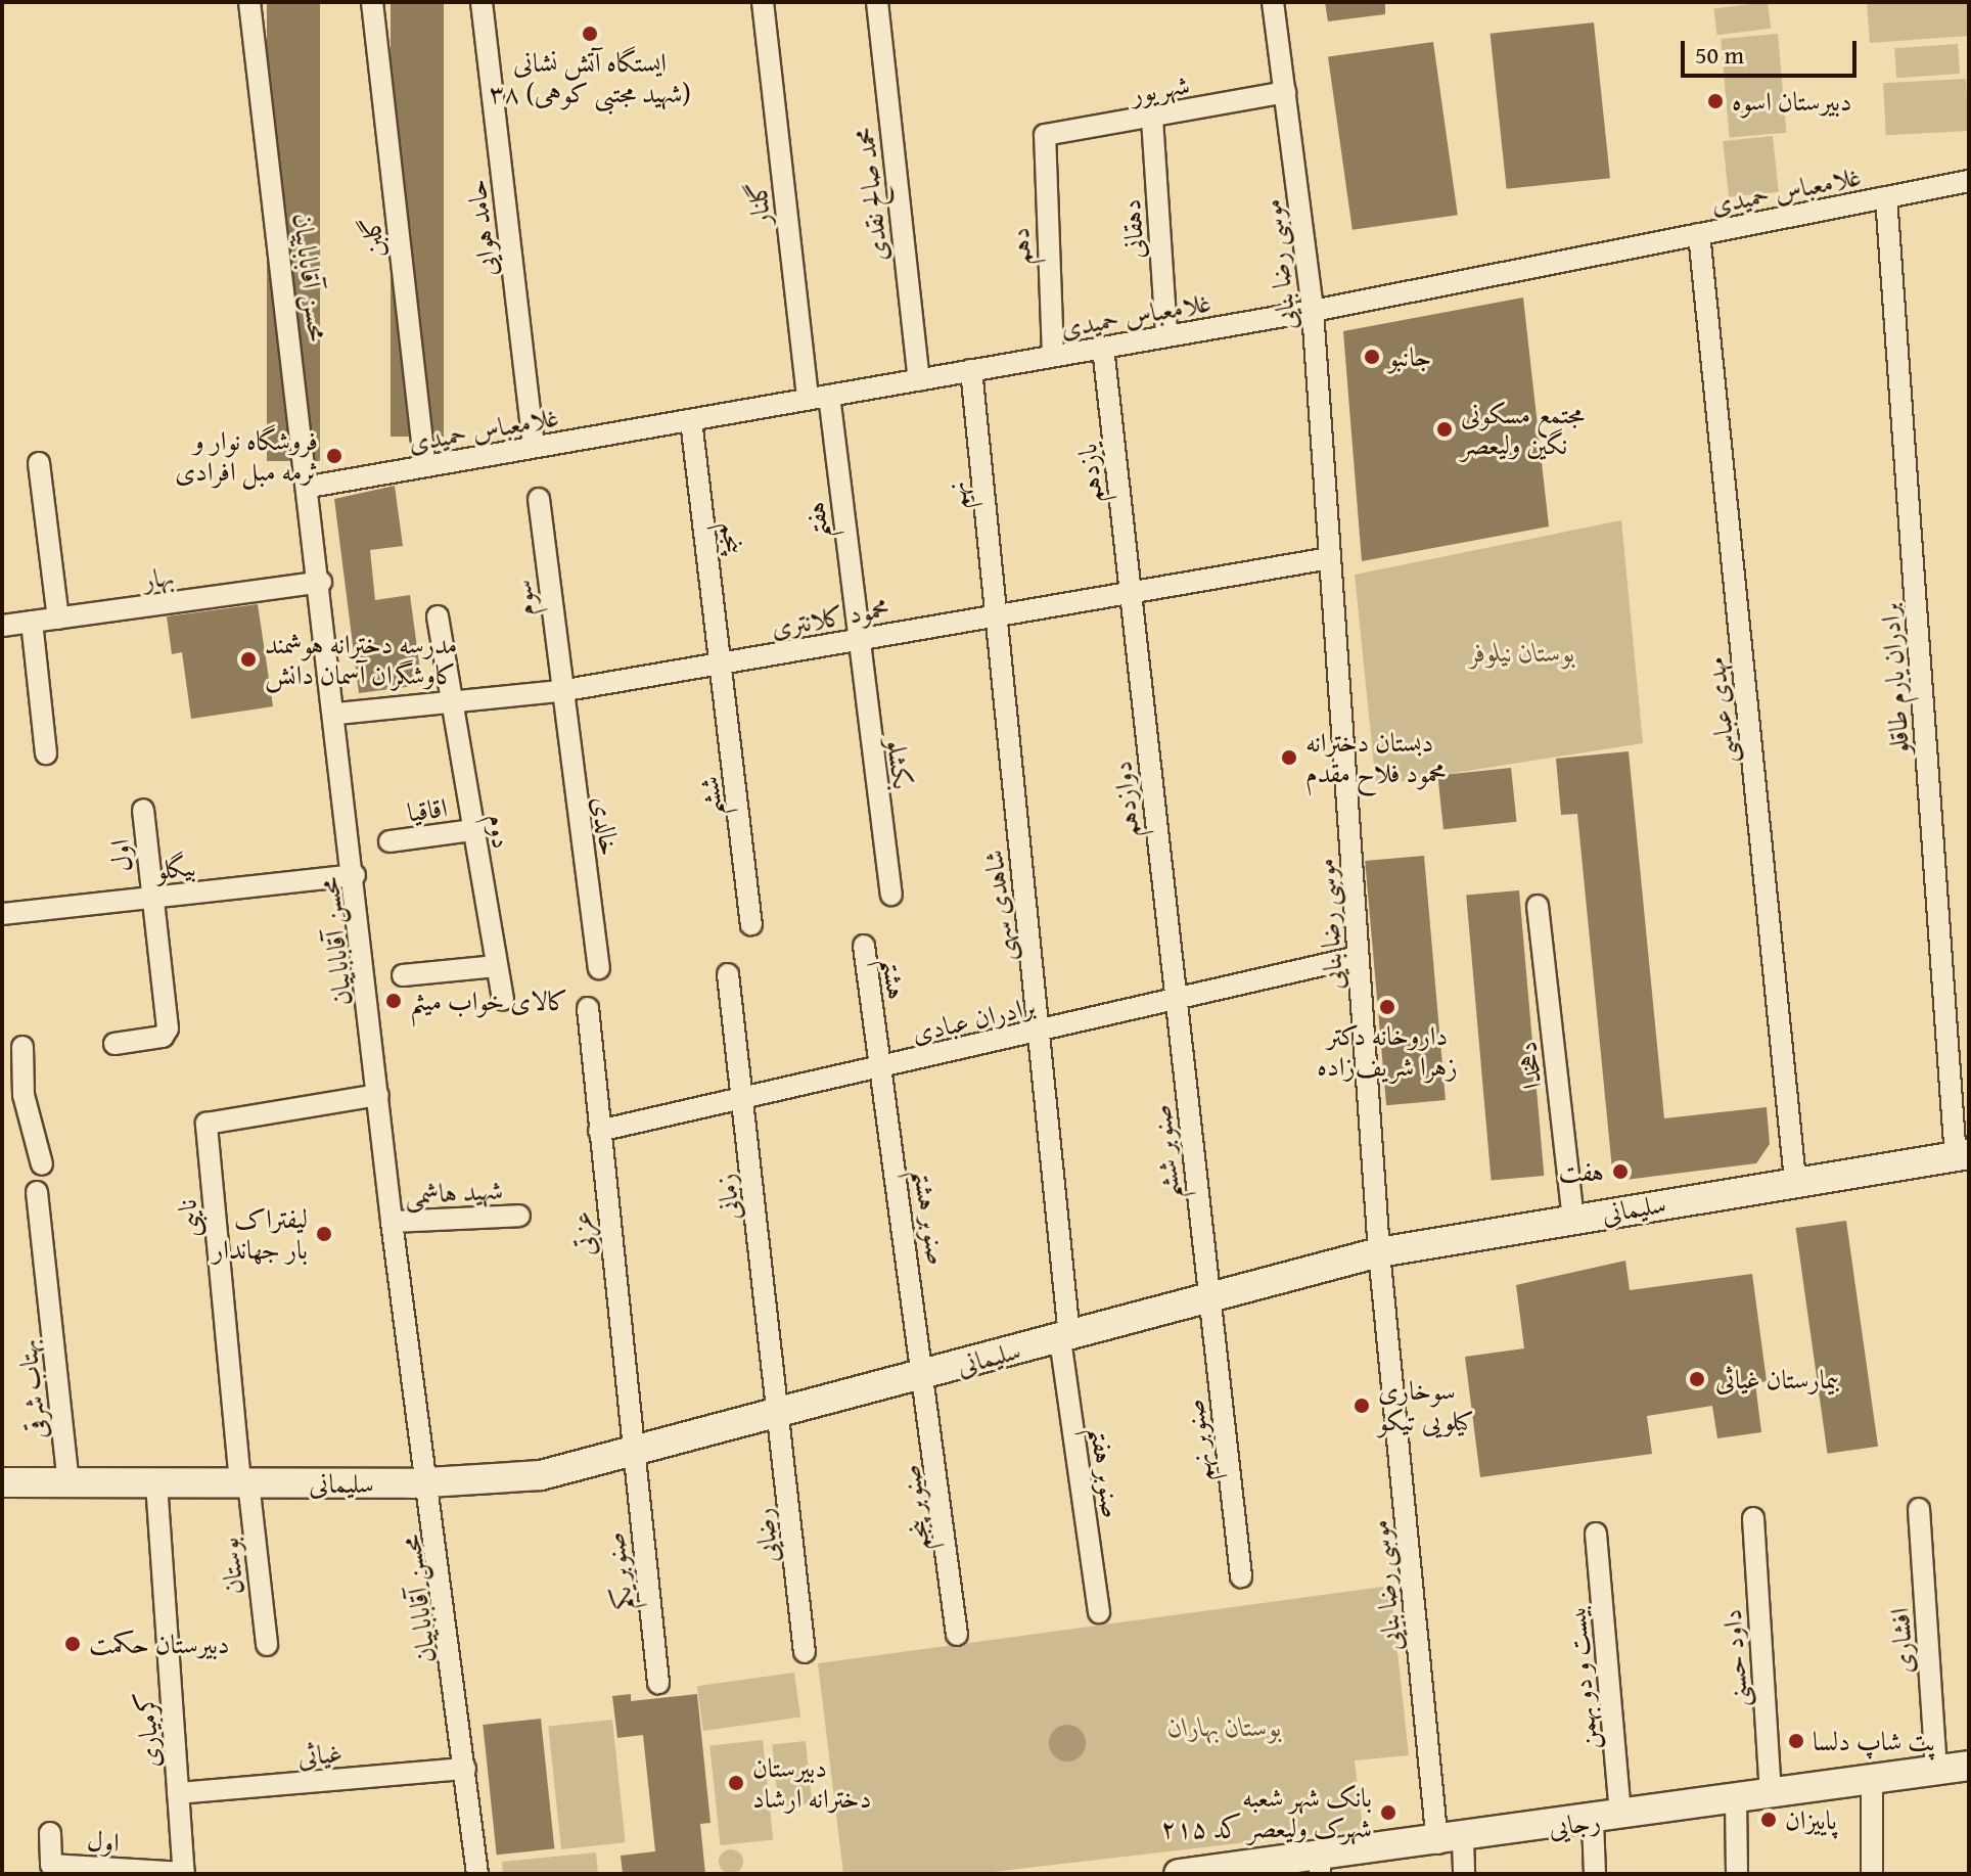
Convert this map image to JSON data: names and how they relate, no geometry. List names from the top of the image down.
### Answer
{
  "streets": {
    "main road": ["سلیمانی", "رجایی"],
    "street": [
      "شهریور",
      "غلامعباس حمیدی",
      "محمد صالح نقدی",
      "گلنار",
      "حامد هوایی",
      "دهقانی",
      "گلبن",
      "دهم",
      "موسی رضا بنایی",
      "محسن آقاباباییان",
      "یازدهم",
      "نهم",
      "هفتم",
      "پنجم",
      "بهار",
      "سوم",
      "محمود کلانتری",
      "برادران یارم طاقلو",
      "مهدی عباسی",
      "بکشلو",
      "ششم",
      "دوازدهم",
      "اقاقیا",
      "خالدی",
      "دوم",
      "اول",
      "بیگلو",
      "شاهدی سهی",
      "هشتم",
      "برادران عبادی",
      "دهخدا",
      "صنوبر ششم",
      "شهید هاشمی",
      "زمانی",
      "صنوبر هشتم",
      "نایبی",
      "عزتی",
      "بهتاب شرقی",
      "صنوبر نهم",
      "صنوبر هفتم",
      "صنوبر پنجم",
      "رضایی",
      "بوستان",
      "صنوبر یکم",
      "افشاری",
      "داود حسنی",
      "بیست و دو بهمن",
      "کرمیاری",
      "غیاثی"
    ]
  },
  "crossings": [
    ["شهریور", "دهقانی"],
    ["شهریور", "دهم"],
    ["شهریور", "موسی رضا بنایی"],
    ["غلامعباس حمیدی", "محمد صالح نقدی"],
    ["غلامعباس حمیدی", "گلنار"],
    ["غلامعباس حمیدی", "حامد هوایی"],
    ["غلامعباس حمیدی", "دهقانی"],
    ["غلامعباس حمیدی", "گلبن"],
    ["غلامعباس حمیدی", "دهم"],
    ["غلامعباس حمیدی", "موسی رضا بنایی"],
    ["غلامعباس حمیدی", "محسن آقاباباییان"],
    ["غلامعباس حمیدی", "یازدهم"],
    ["غلامعباس حمیدی", "نهم"],
    ["غلامعباس حمیدی", "هفتم"],
    ["غلامعباس حمیدی", "پنجم"],
    ["غلامعباس حمیدی", "برادران یارم طاقلو"],
    ["غلامعباس حمیدی", "مهدی عباسی"],
    ["موسی رضا بنایی", "محمود کلانتری"],
    ["موسی رضا بنایی", "برادران عبادی"],
    ["موسی رضا بنایی", "سلیمانی"],
    ["موسی رضا بنایی", "رجایی"],
    ["محسن آقاباباییان", "بهار"],
    ["محسن آقاباباییان", "محمود کلانتری"],
    ["محسن آقاباباییان", "بیگلو"],
    ["محسن آقاباباییان", "شهید هاشمی"],
    ["محسن آقاباباییان", "سلیمانی"],
    ["محسن آقاباباییان", "نایبی"],
    ["محسن آقاباباییان", "غیاثی"],
    ["یازدهم", "محمود کلانتری"],
    ["یازدهم", "دوازدهم"],
    ["نهم", "محمود کلانتری"],
    ["نهم", "شاهدی سهی"],
    ["هفتم", "محمود کلانتری"],
    ["هفتم", "بکشلو"],
    ["پنجم", "محمود کلانتری"],
    ["پنجم", "ششم"],
    ["سوم", "محمود کلانتری"],
    ["سوم", "خالدی"],
    ["محمود کلانتری", "بکشلو"],
    ["محمود کلانتری", "ششم"],
    ["محمود کلانتری", "دوازدهم"],
    ["محمود کلانتری", "خالدی"],
    ["محمود کلانتری", "دوم"],
    ["محمود کلانتری", "شاهدی سهی"],
    ["برادران یارم طاقلو", "سلیمانی"],
    ["مهدی عباسی", "سلیمانی"],
    ["دوازدهم", "برادران عبادی"],
    ["دوازدهم", "صنوبر ششم"],
    ["اقاقیا", "دوم"],
    ["اول", "بیگلو"],
    ["اول", "کرمیاری"],
    ["شاهدی سهی", "برادران عبادی"],
    ["شاهدی سهی", "سلیمانی"],
    ["شاهدی سهی", "صنوبر هفتم"],
    ["هشتم", "برادران عبادی"],
    ["هشتم", "صنوبر هشتم"],
    ["برادران عبادی", "صنوبر ششم"],
    ["برادران عبادی", "زمانی"],
    ["برادران عبادی", "صنوبر هشتم"],
    ["برادران عبادی", "عزتی"],
    ["دهخدا", "سلیمانی"],
    ["صنوبر ششم", "سلیمانی"],
    ["صنوبر ششم", "صنوبر نهم"],
    ["زمانی", "سلیمانی"],
    ["زمانی", "رضایی"],
    ["سلیمانی", "صنوبر هشتم"],
    ["سلیمانی", "نایبی"],
    ["سلیمانی", "عزتی"],
    ["سلیمانی", "بهتاب شرقی"],
    ["سلیمانی", "صنوبر نهم"],
    ["سلیمانی", "صنوبر هفتم"],
    ["سلیمانی", "صنوبر پنجم"],
    ["سلیمانی", "رضایی"],
    ["سلیمانی", "بوستان"],
    ["سلیمانی", "صنوبر یکم"],
    ["سلیمانی", "کرمیاری"],
    ["صنوبر هشتم", "صنوبر پنجم"],
    ["نایبی", "بوستان"],
    ["عزتی", "صنوبر یکم"],
    ["افشاری", "رجایی"],
    ["داود حسنی", "رجایی"],
    ["بیست و دو بهمن", "رجایی"],
    ["کرمیاری", "غیاثی"]
  ],
  "parks": ["بوستان نیلوفر", "بوستان بهاران"],
  "places": [
    "ایستگاه آتش نشانی ۳۸ (شهید مجتبی کوهی)",
    "دبیرستان اسوه",
    "جانبو",
    "مجتمع مسکونی نگین ولیعصر",
    "فروشگاه نوار و ثرمه مبل افرادی",
    "مدرسه دخترانه هوشمند کاوشگران آسمان دانش",
    "دبستان دخترانه محمود فلاح مقدم",
    "کالای خواب میثم",
    "داروخانه دکتر زهرا شریف‌زاده",
    "هفت",
    "لیفتراک بار جهاندار",
    "بیمارستان غیاثی",
    "سوخاری کیلویی تیکو",
    "دبیرستان حکمت",
    "پت شاپ دلسا",
    "دبیرستان دخترانه ارشاد",
    "بانک شهر شعبه شهرک ولیعصر کد ۲۱۵",
    "پاییزان"
  ],
  "scale_bar": "50 m"
}
